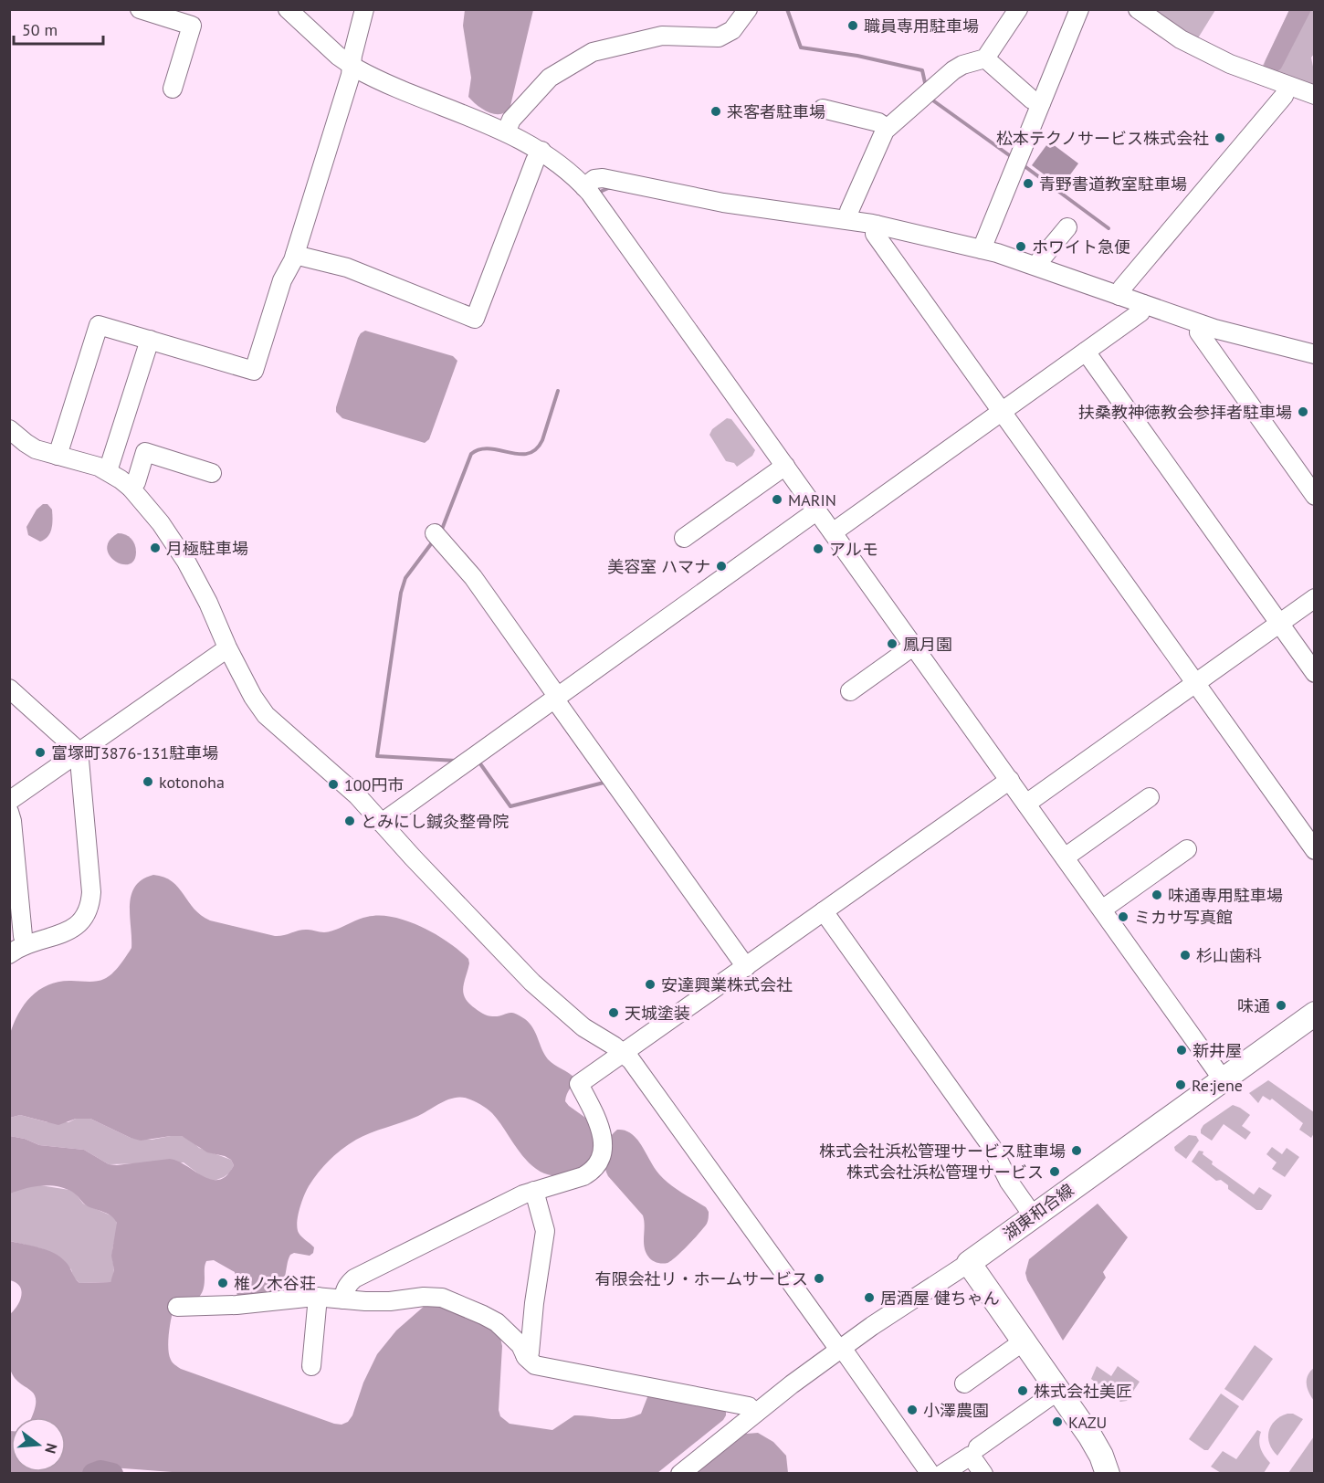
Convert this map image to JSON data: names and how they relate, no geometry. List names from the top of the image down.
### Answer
{
  "streets": {
    "main road": ["湖東和合線"]
  },
  "places": [
    "職員専用駐車場",
    "来客者駐車場",
    "松本テクノサービス株式会社",
    "青野書道教室駐車場",
    "ホワイト急便",
    "扶桑教神徳教会参拝者駐車場",
    "MARIN",
    "月極駐車場",
    "アルモ",
    "美容室 ハマナ",
    "鳳月園",
    "富塚町3876-131駐車場",
    "kotonoha",
    "100円市",
    "とみにし鍼灸整骨院",
    "味通専用駐車場",
    "ミカサ写真館",
    "杉山歯科",
    "安達興業株式会社",
    "味通",
    "天城塗装",
    "新井屋",
    "Re:jene",
    "株式会社浜松管理サービス駐車場",
    "株式会社浜松管理サービス",
    "有限会社リ・ホームサービス",
    "椎ノ木谷荘",
    "居酒屋 健ちゃん",
    "株式会社美匠",
    "小澤農園",
    "KAZU"
  ],
  "scale_bar": "50 m",
  "north": "right"
}
